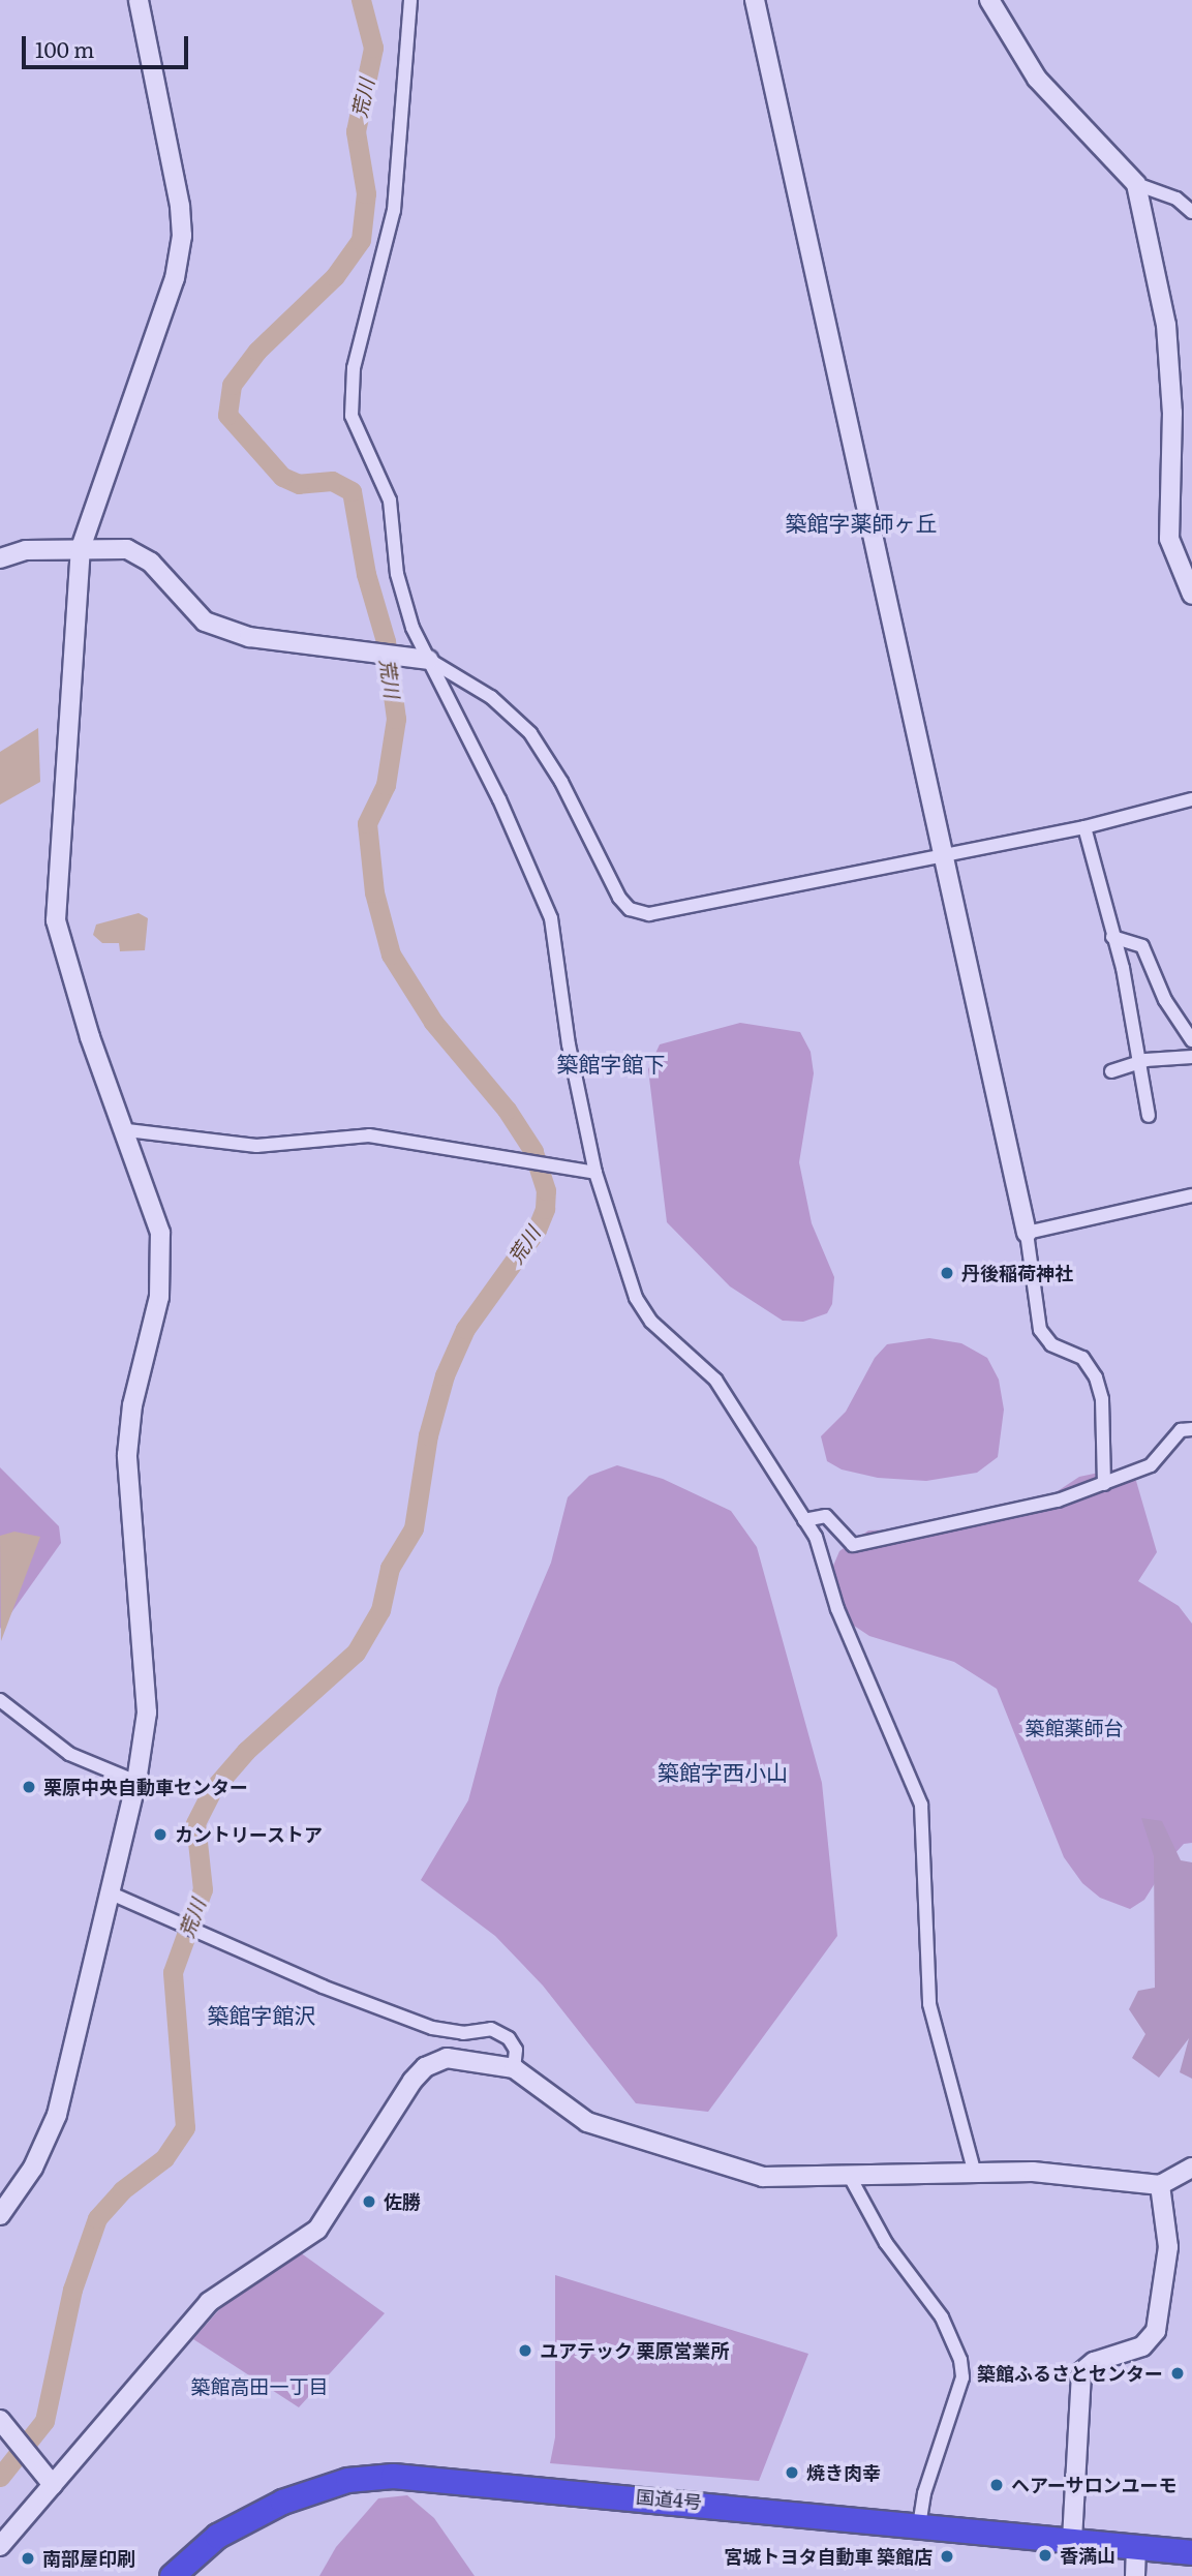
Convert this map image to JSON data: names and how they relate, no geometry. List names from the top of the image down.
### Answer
{
  "streets": {
    "highway": ["国道4号"]
  },
  "districts": [
    "築館字薬師ヶ丘",
    "築館字館下",
    "築館薬師台",
    "築館字西小山",
    "築館字館沢",
    "築館高田一丁目"
  ],
  "water": ["荒川"],
  "places": [
    "丹後稲荷神社",
    "栗原中央自動車センター",
    "カントリーストア",
    "佐勝",
    "ユアテック 栗原営業所",
    "築館ふるさとセンター",
    "焼き肉幸",
    "ヘアーサロンユーモ",
    "香満山",
    "宮城トヨタ自動車 築館店",
    "南部屋印刷"
  ],
  "scale_bar": "100 m"
}
